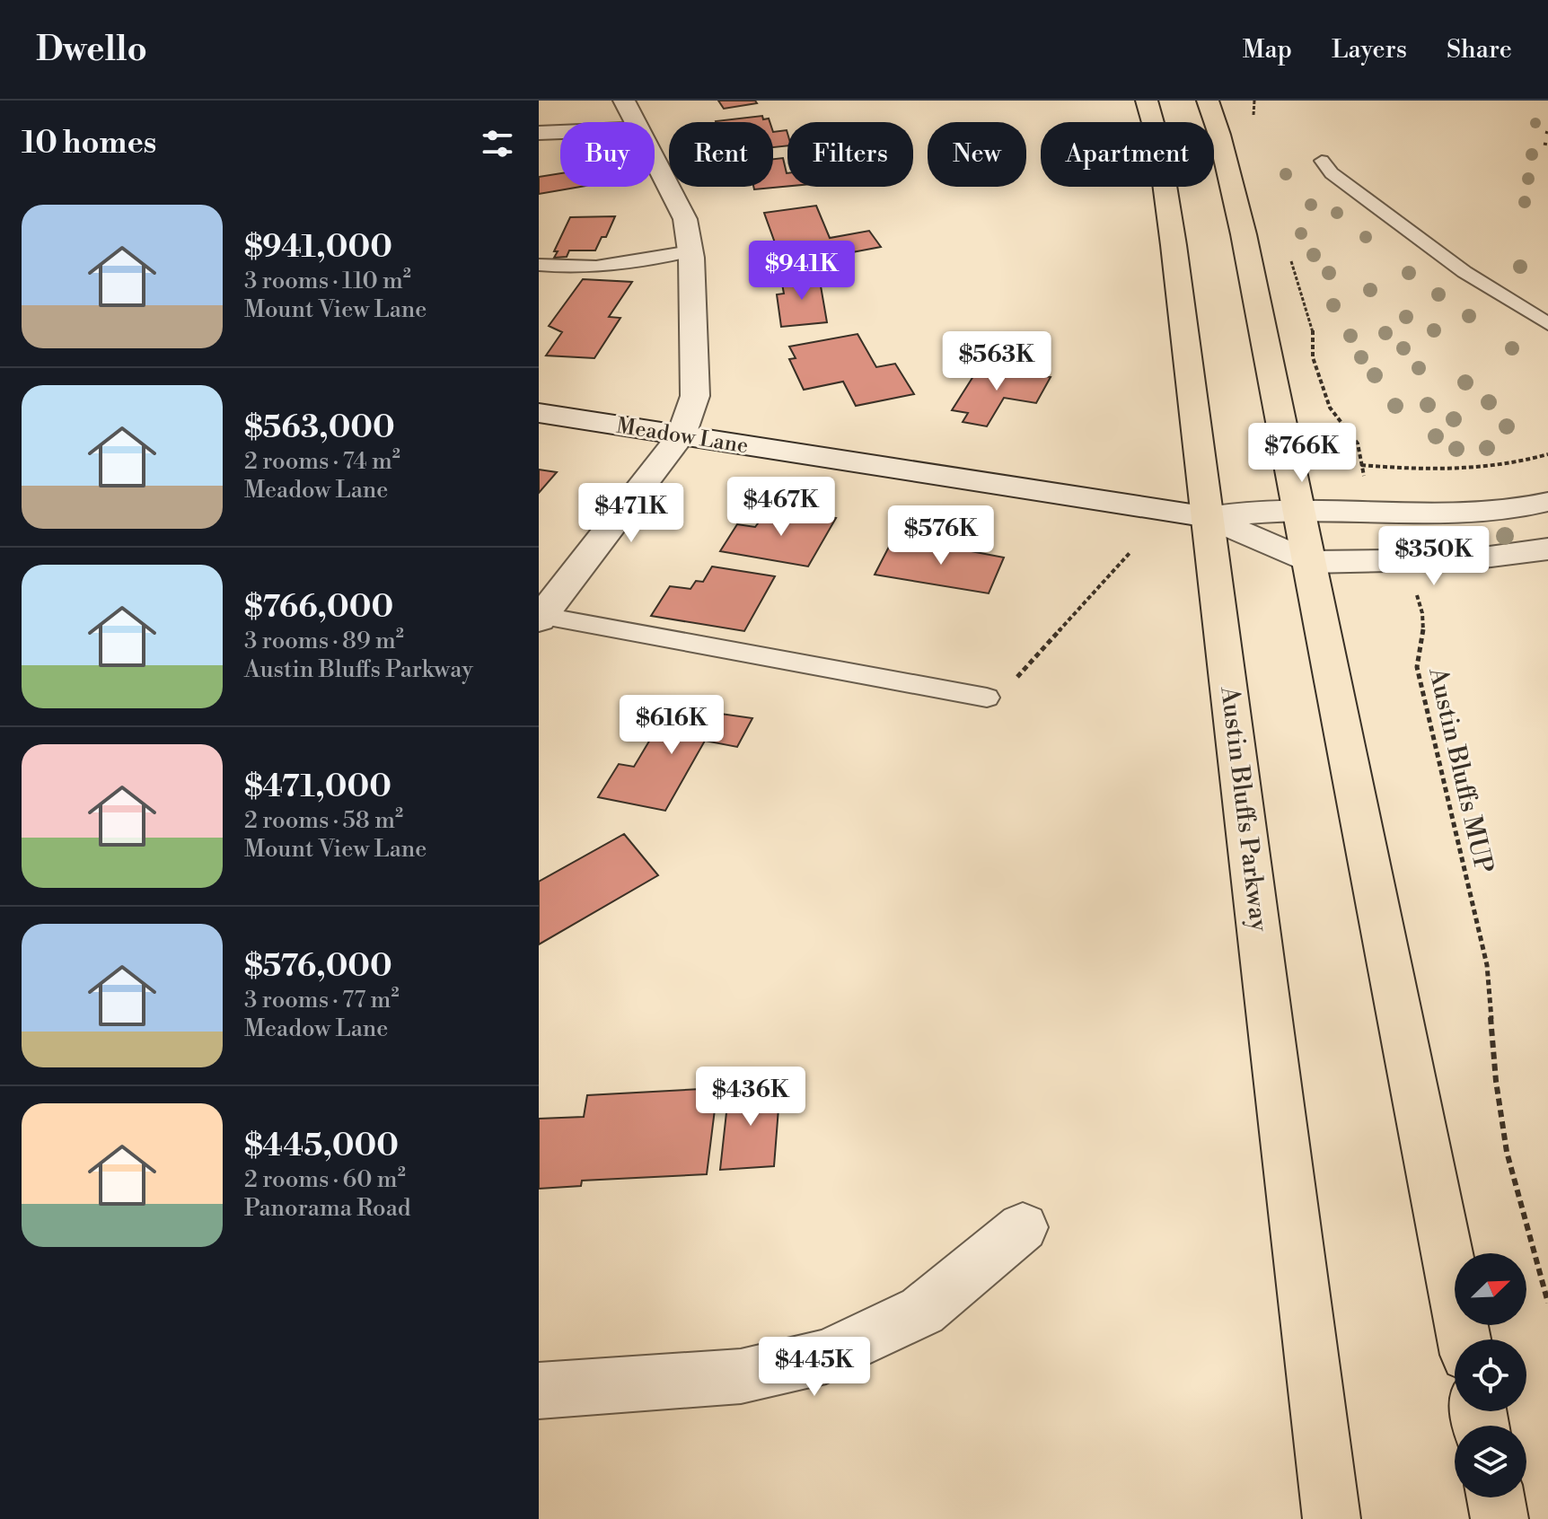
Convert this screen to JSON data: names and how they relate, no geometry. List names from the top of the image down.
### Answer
{
  "streets": {
    "main road": ["Austin Bluffs Parkway"],
    "street": ["Meadow Lane"],
    "path": ["Austin Bluffs MUP"]
  },
  "crossings": [
    ["Meadow Lane", "Austin Bluffs MUP"],
    ["Meadow Lane", "Austin Bluffs Parkway"]
  ],
  "north": "top right",
  "page": {
    "header": "Dwello",
    "nav": ["Map", "Layers", "Share"],
    "heading": "10 homes",
    "chip": [
      "Buy",
      "Rent",
      "Filters",
      "New",
      "Apartment"
    ],
    "list": [
      {
        "name": "$941,000",
        "note": "3 rooms · 110 m² · Mount View Lane"
      },
      {
        "name": "$563,000",
        "note": "2 rooms · 74 m² · Meadow Lane"
      },
      {
        "name": "$766,000",
        "note": "3 rooms · 89 m² · Austin Bluffs Parkway"
      },
      {
        "name": "$471,000",
        "note": "2 rooms · 58 m² · Mount View Lane"
      },
      {
        "name": "$576,000",
        "note": "3 rooms · 77 m² · Meadow Lane"
      },
      {
        "name": "$445,000",
        "note": "2 rooms · 60 m² · Panorama Road"
      }
    ],
    "price": [
      "$941K",
      "$563K",
      "$766K",
      "$467K",
      "$471K",
      "$576K",
      "$350K",
      "$616K",
      "$436K",
      "$445K"
    ]
  }
}
